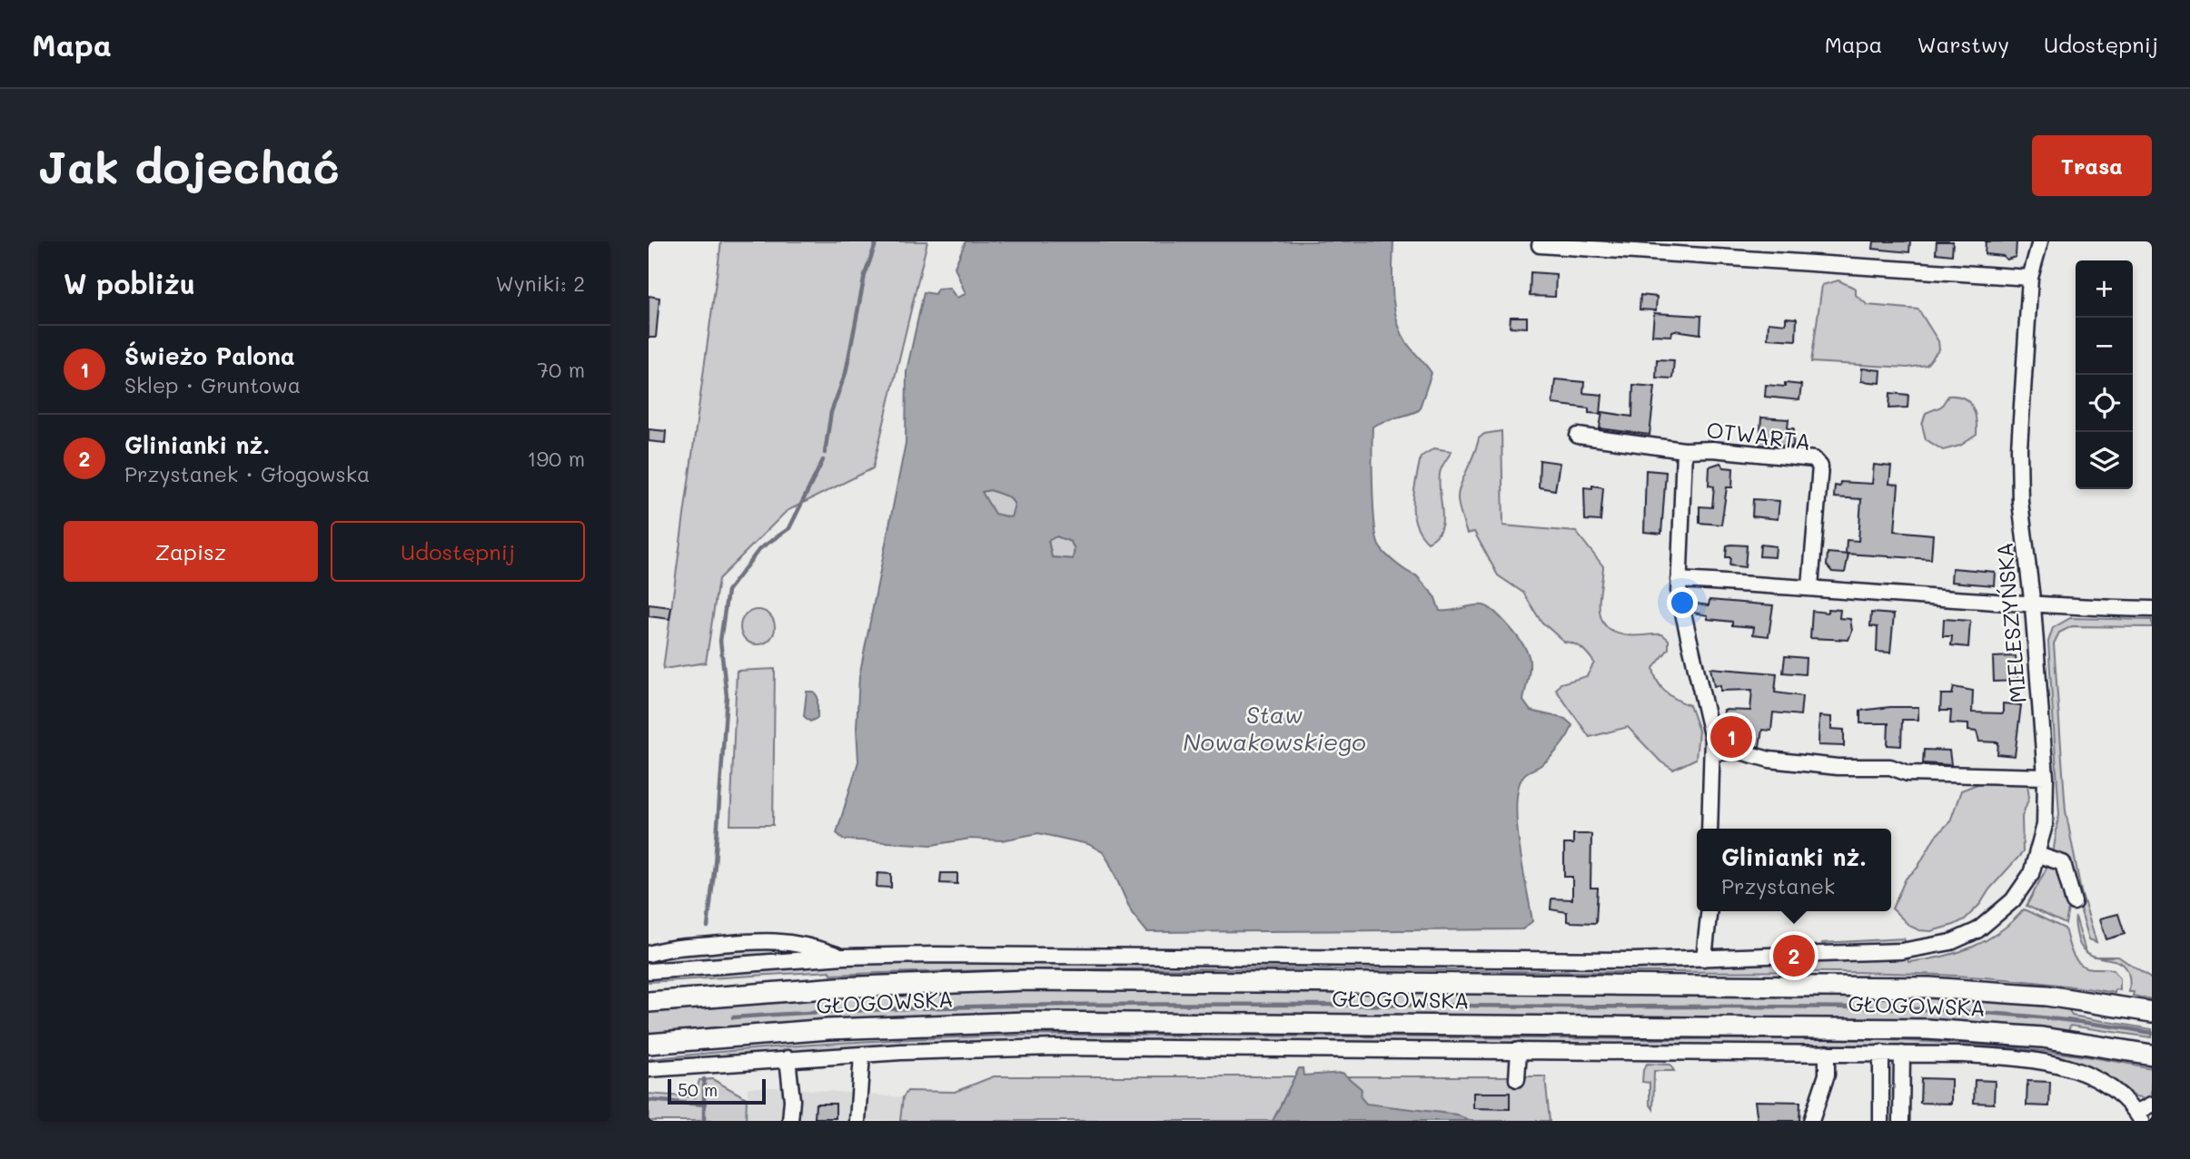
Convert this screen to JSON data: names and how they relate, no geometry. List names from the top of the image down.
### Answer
{
  "streets": {
    "main road": ["GŁOGOWSKA"],
    "street": ["OTWARTA", "MIELESZYŃSKA"]
  },
  "crossings": [
    ["MIELESZYŃSKA", "GŁOGOWSKA"]
  ],
  "water": ["Staw Nowakowskiego"],
  "scale_bar": "50 m",
  "page": {
    "header": "Mapa",
    "nav": ["Mapa", "Warstwy", "Udostępnij"],
    "buttons": [
      "Trasa",
      ["Zapisz", "Udostępnij"]
    ],
    "title": "Jak dojechać",
    "heading": ["W pobliżu", "Wyniki: 2"],
    "map_buttons": ["+", "−"],
    "list": [
      {
        "mark": "1",
        "name": "Świeżo Palona",
        "note": "Sklep · Gruntowa",
        "value": "70 m"
      },
      {
        "mark": "2",
        "name": "Glinianki nż.",
        "note": "Przystanek · Głogowska",
        "value": "190 m"
      }
    ],
    "pins": ["1", "2"],
    "popup": ["Glinianki nż.", "Przystanek"],
    "scale": "50 m"
  }
}
